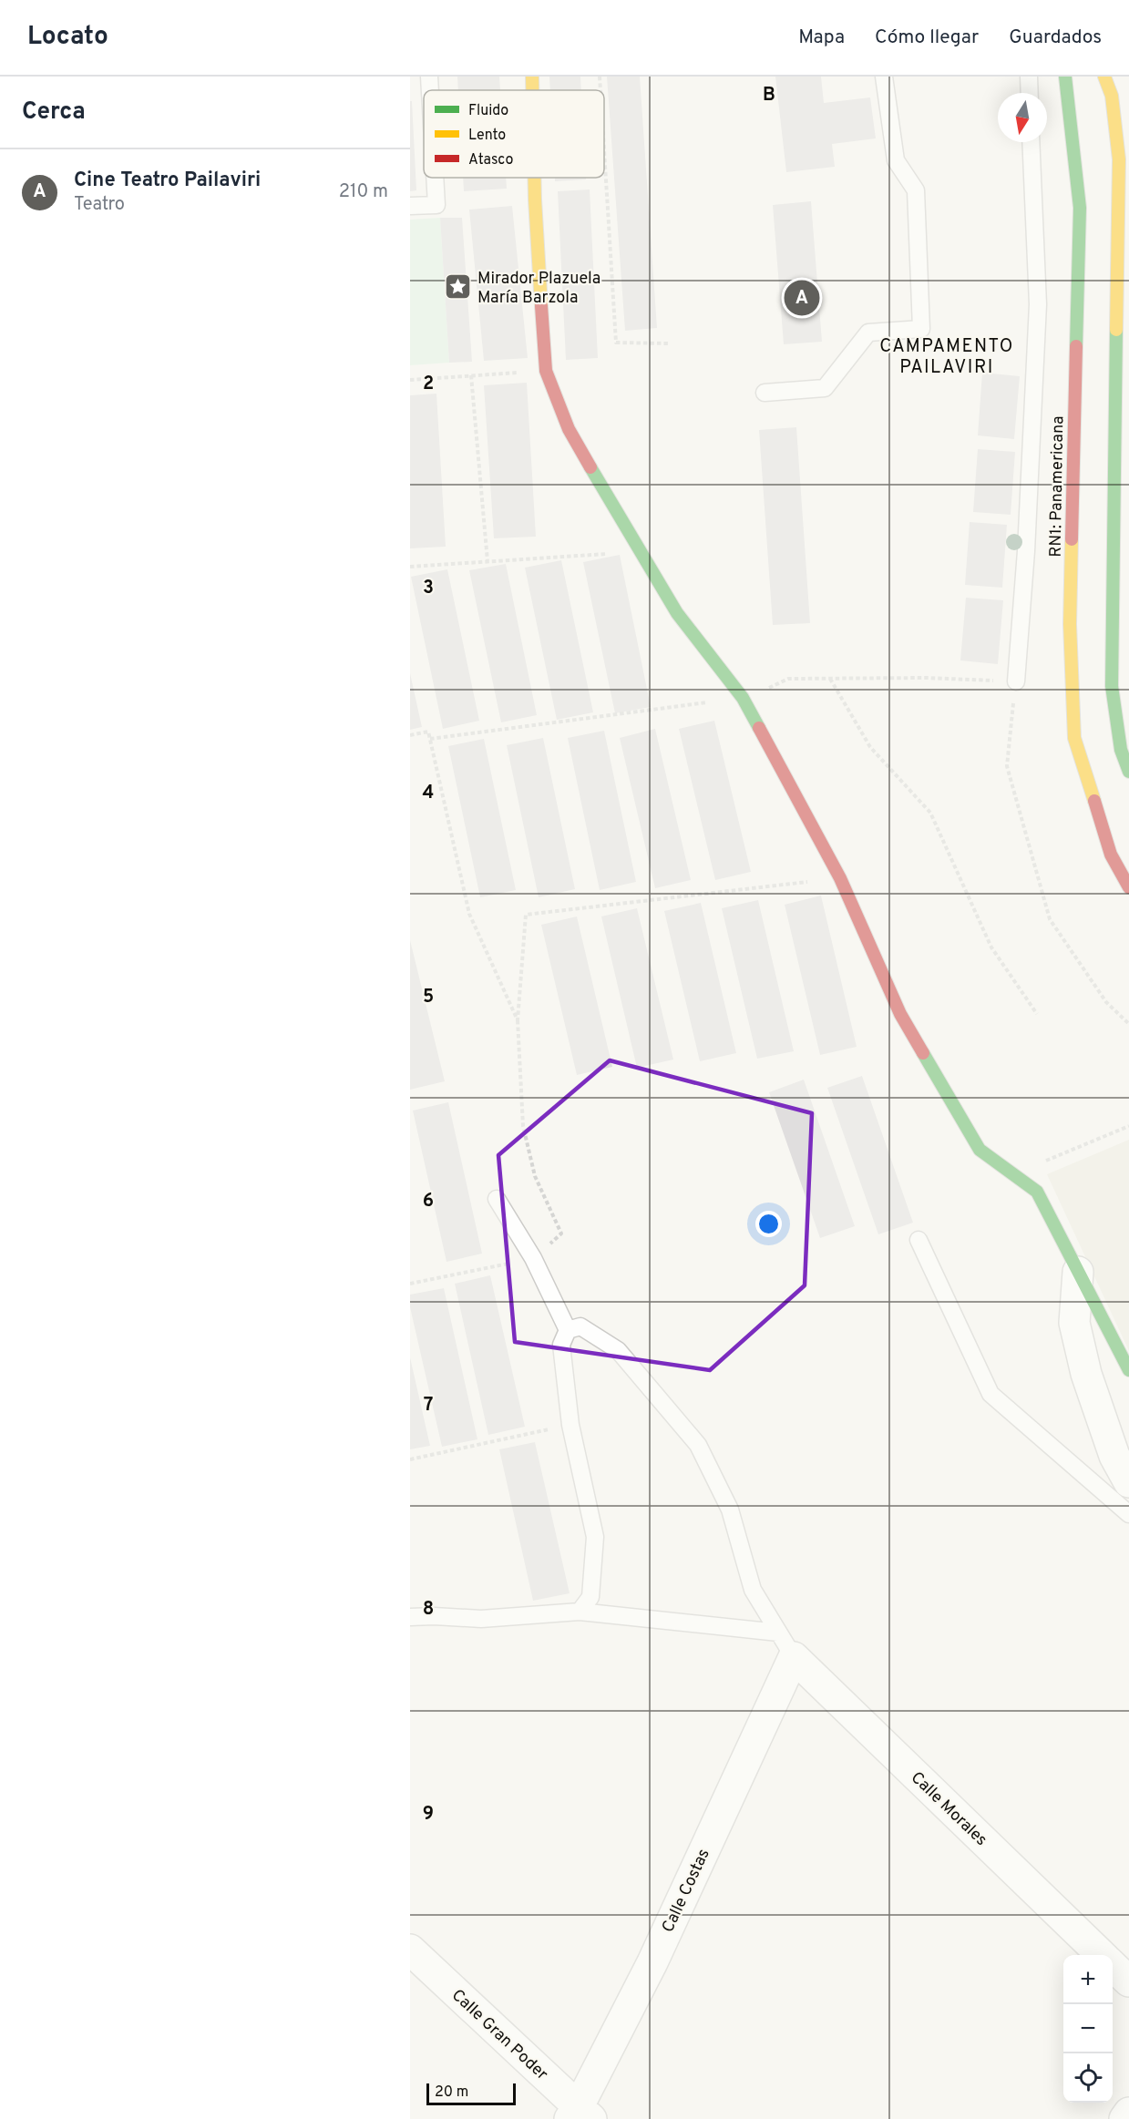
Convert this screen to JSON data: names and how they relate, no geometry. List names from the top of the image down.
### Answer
{
  "streets": {
    "main road": ["RN1: Panamericana"],
    "street": ["Calle Morales", "Calle Costas", "Calle Gran Poder"]
  },
  "crossings": [
    ["Calle Morales", "Calle Costas"],
    ["Calle Costas", "Calle Gran Poder"]
  ],
  "districts": ["CAMPAMENTO PAILAVIRI"],
  "places": {
    "place": ["Mirador Plazuela María Barzola"]
  },
  "legend": ["Fluido", "Lento", "Atasco"],
  "scale_bar": "20 m",
  "north": "bottom",
  "page": {
    "header": "Locato",
    "nav": ["Mapa", "Cómo llegar", "Guardados"],
    "heading": "Cerca",
    "list": [
      {
        "mark": "A",
        "name": "Cine Teatro Pailaviri",
        "note": "Teatro",
        "value": "210 m"
      }
    ],
    "pins": "A",
    "map_buttons": ["+", "−"],
    "scale": "20 m"
  },
  "grid": {
    "columns": ["B"],
    "rows": [
      "2",
      "3",
      "4",
      "5",
      "6",
      "7",
      "8",
      "9"
    ]
  }
}
